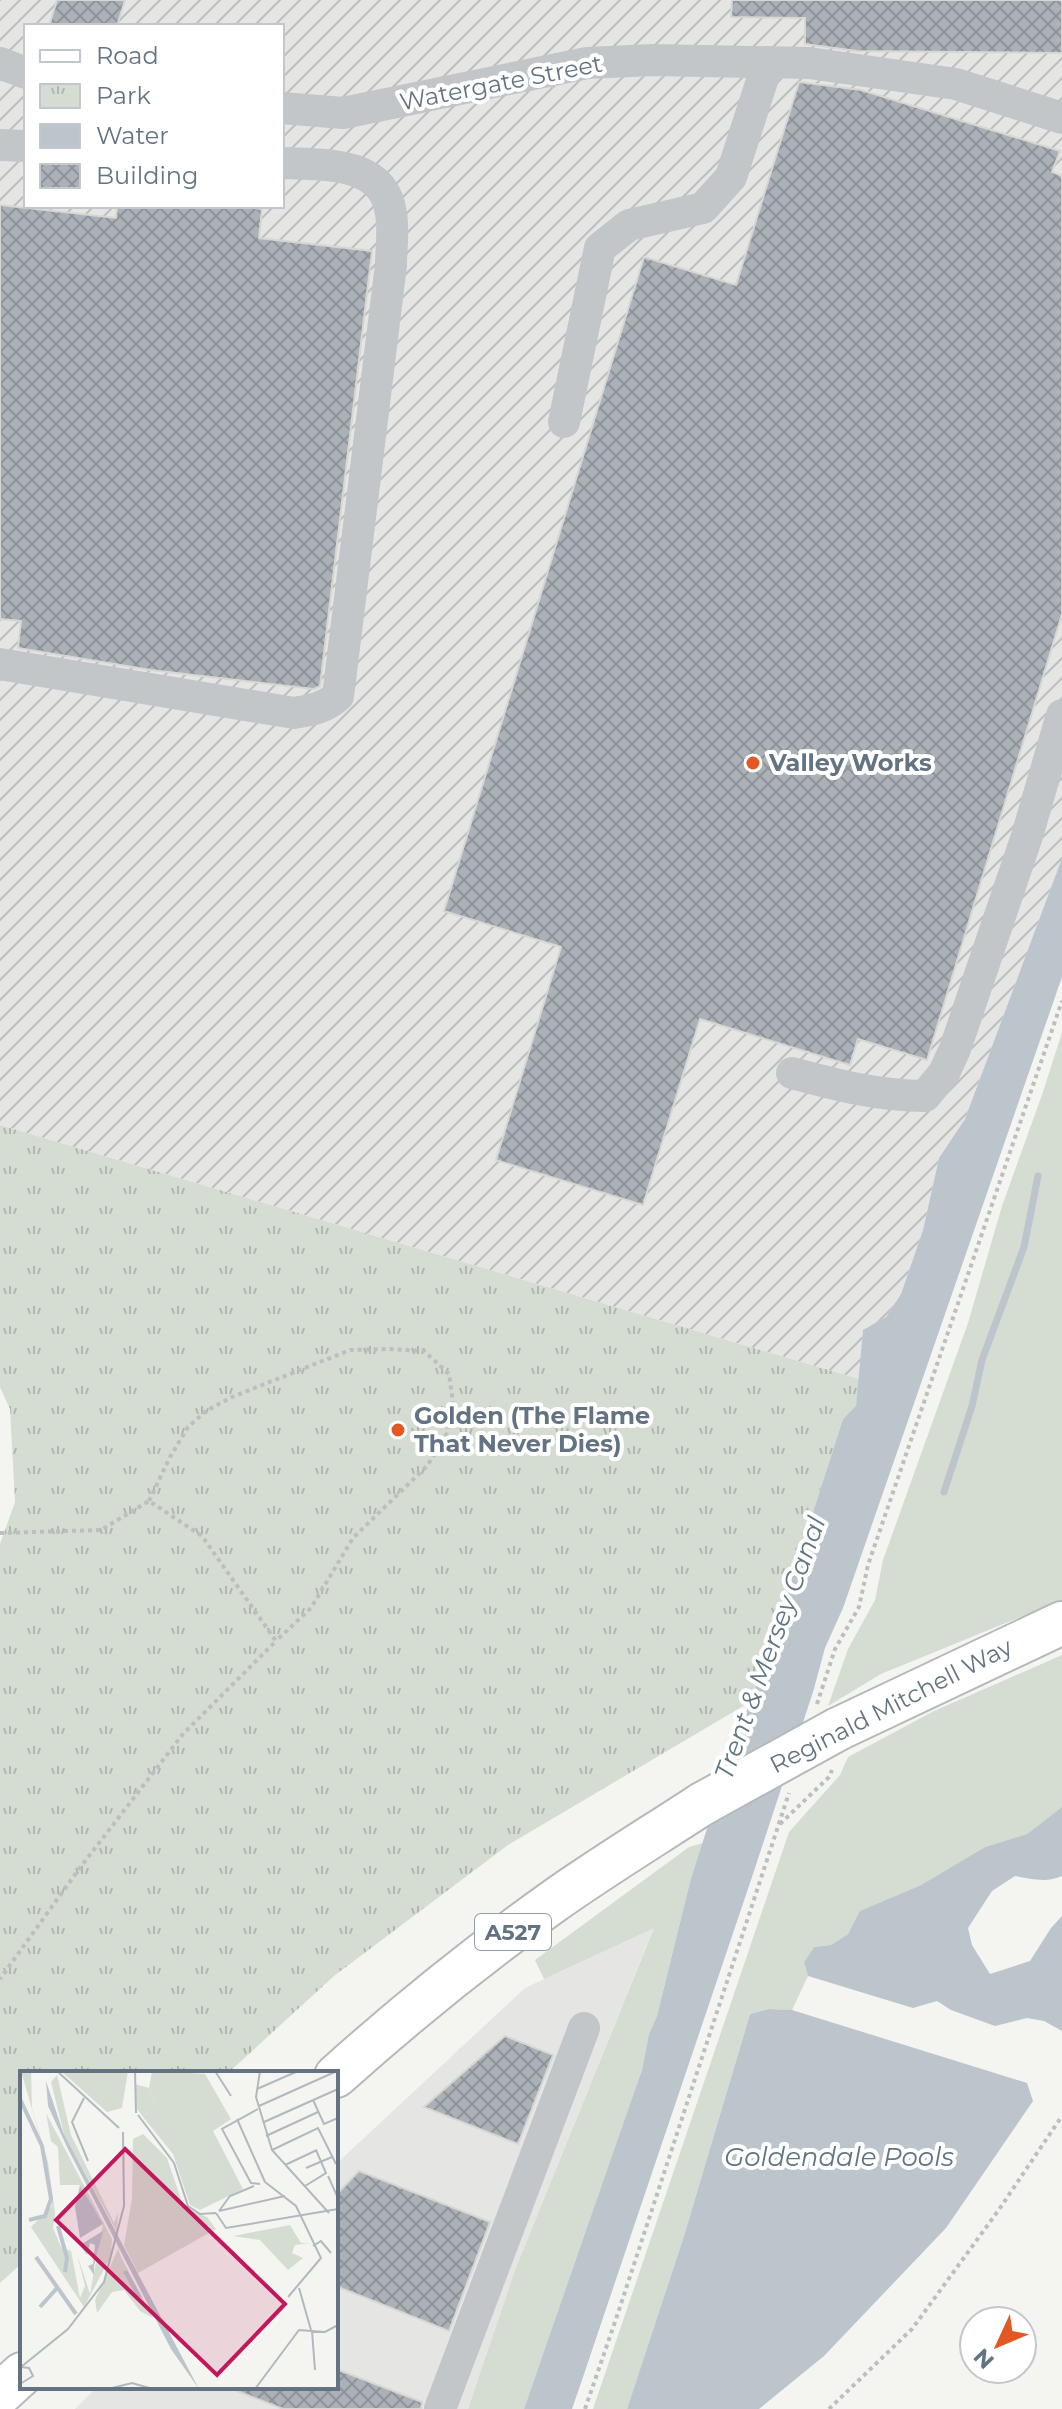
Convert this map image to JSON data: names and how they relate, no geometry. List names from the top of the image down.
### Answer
{
  "streets": {
    "main road": ["Reginald Mitchell Way", "A527"],
    "lane": ["Watergate Street"]
  },
  "water": ["Trent & Mersey Canal", "Goldendale Pools"],
  "places": ["Valley Works", "Golden (The Flame That Never Dies)"],
  "legend": [
    "Road",
    "Park",
    "Water",
    "Building"
  ],
  "north": "bottom left"
}
